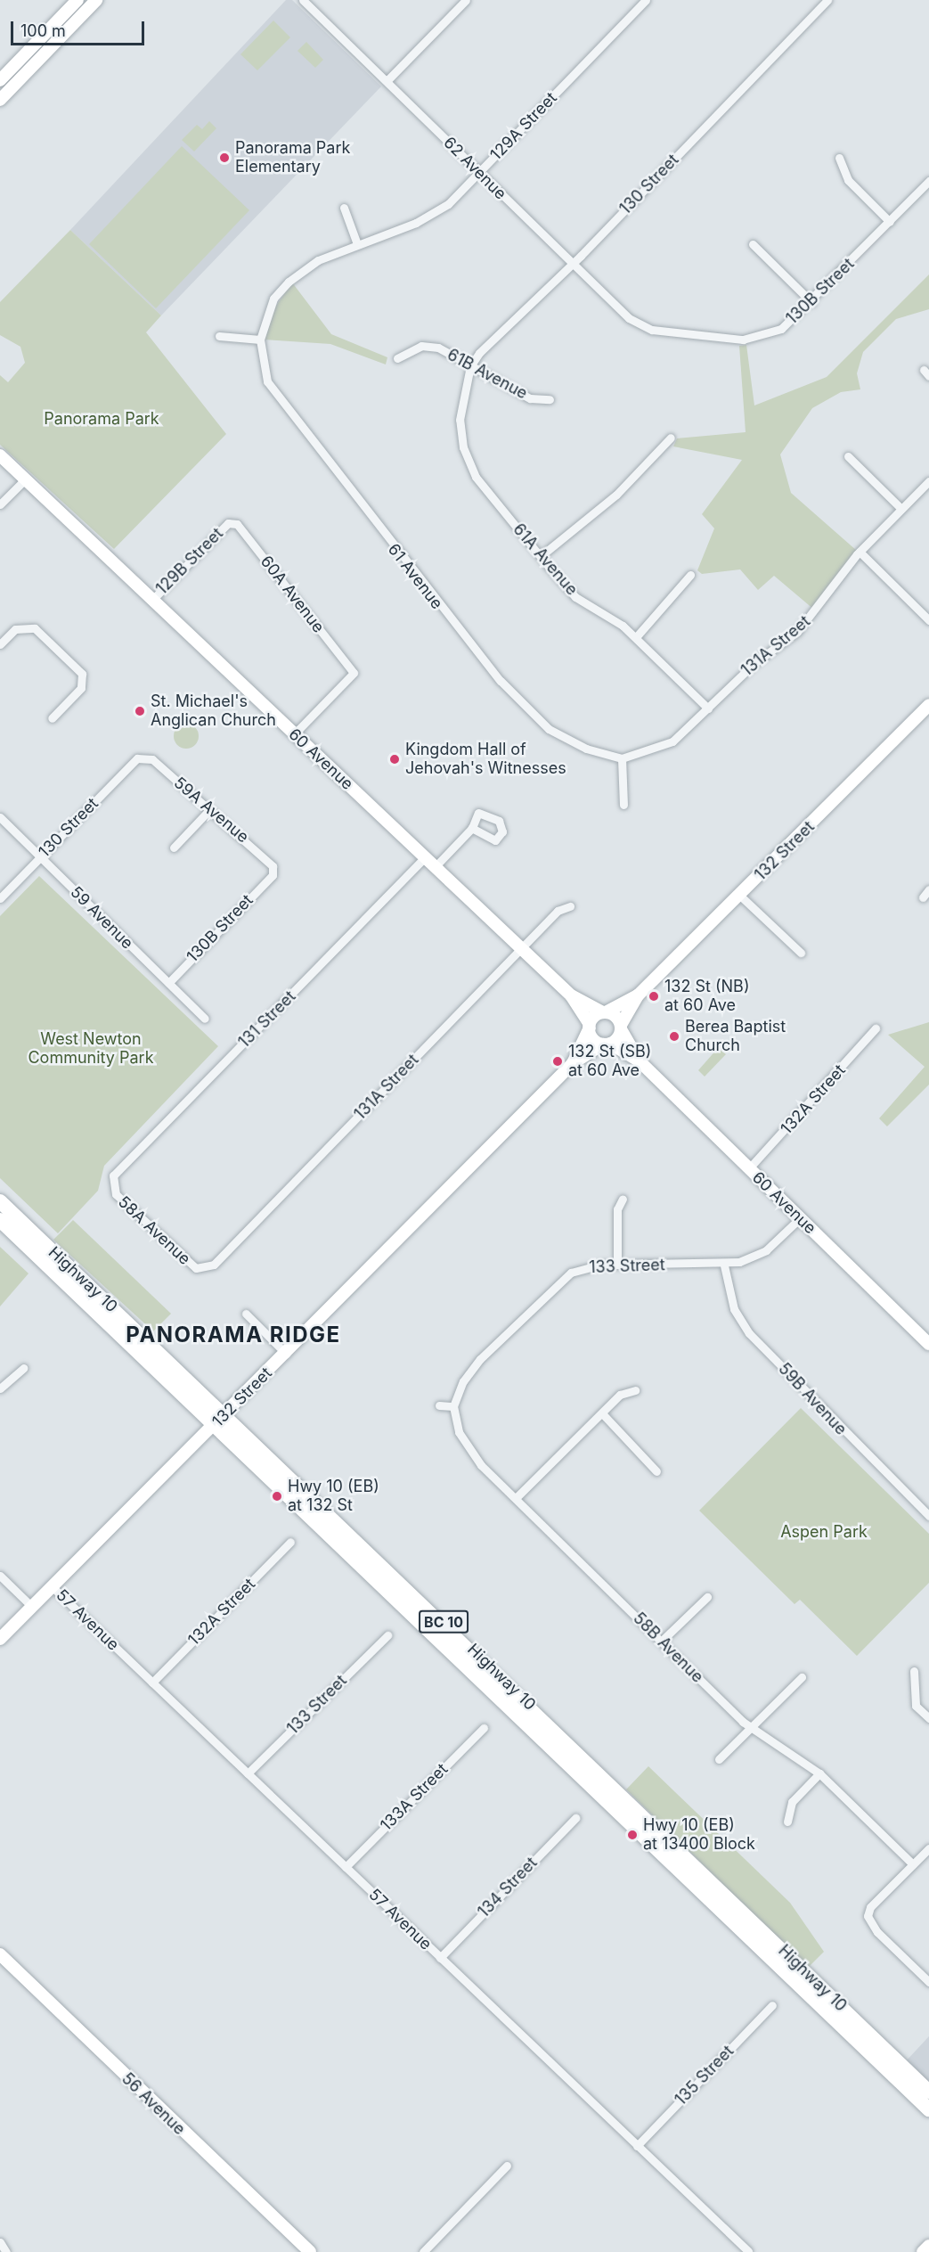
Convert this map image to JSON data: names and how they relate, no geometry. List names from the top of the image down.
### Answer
{
  "streets": {
    "highway": ["Highway 10", "BC 10"],
    "street": [
      "129A Street",
      "62 Avenue",
      "130 Street",
      "130B Street",
      "61B Avenue",
      "61A Avenue",
      "129B Street",
      "61 Avenue",
      "60A Avenue",
      "131A Street",
      "60 Avenue",
      "59A Avenue",
      "132 Street",
      "59 Avenue",
      "131 Street",
      "132A Street",
      "58A Avenue",
      "133 Street",
      "59B Avenue",
      "57 Avenue",
      "58B Avenue",
      "133A Street",
      "134 Street",
      "135 Street",
      "56 Avenue"
    ]
  },
  "crossings": [
    ["129A Street", "62 Avenue"],
    ["129A Street", "61 Avenue"],
    ["62 Avenue", "130 Street"],
    ["62 Avenue", "130B Street"],
    ["130 Street", "61B Avenue"],
    ["130 Street", "61A Avenue"],
    ["130 Street", "59A Avenue"],
    ["130 Street", "59 Avenue"],
    ["130B Street", "59A Avenue"],
    ["130B Street", "59 Avenue"],
    ["61B Avenue", "61A Avenue"],
    ["61A Avenue", "131A Street"],
    ["129B Street", "60A Avenue"],
    ["129B Street", "60 Avenue"],
    ["61 Avenue", "131A Street"],
    ["60A Avenue", "60 Avenue"],
    ["131A Street", "60 Avenue"],
    ["131A Street", "58A Avenue"],
    ["60 Avenue", "132 Street"],
    ["60 Avenue", "131 Street"],
    ["60 Avenue", "132A Street"],
    ["60 Avenue", "133 Street"],
    ["132 Street", "Highway 10"],
    ["132 Street", "57 Avenue"],
    ["131 Street", "58A Avenue"],
    ["132A Street", "57 Avenue"],
    ["133 Street", "59B Avenue"],
    ["133 Street", "57 Avenue"],
    ["133 Street", "58B Avenue"],
    ["57 Avenue", "133A Street"],
    ["57 Avenue", "134 Street"],
    ["57 Avenue", "135 Street"]
  ],
  "districts": ["PANORAMA RIDGE"],
  "parks": ["Panorama Park", "West Newton Community Park", "Aspen Park"],
  "places": [
    "Panorama Park Elementary",
    "St. Michael's Anglican Church",
    "Kingdom Hall of Jehovah's Witnesses",
    "132 St (NB) at 60 Ave",
    "Berea Baptist Church",
    "132 St (SB) at 60 Ave",
    "Hwy 10 (EB) at 132 St",
    "Hwy 10 (EB) at 13400 Block"
  ],
  "scale_bar": "100 m"
}
